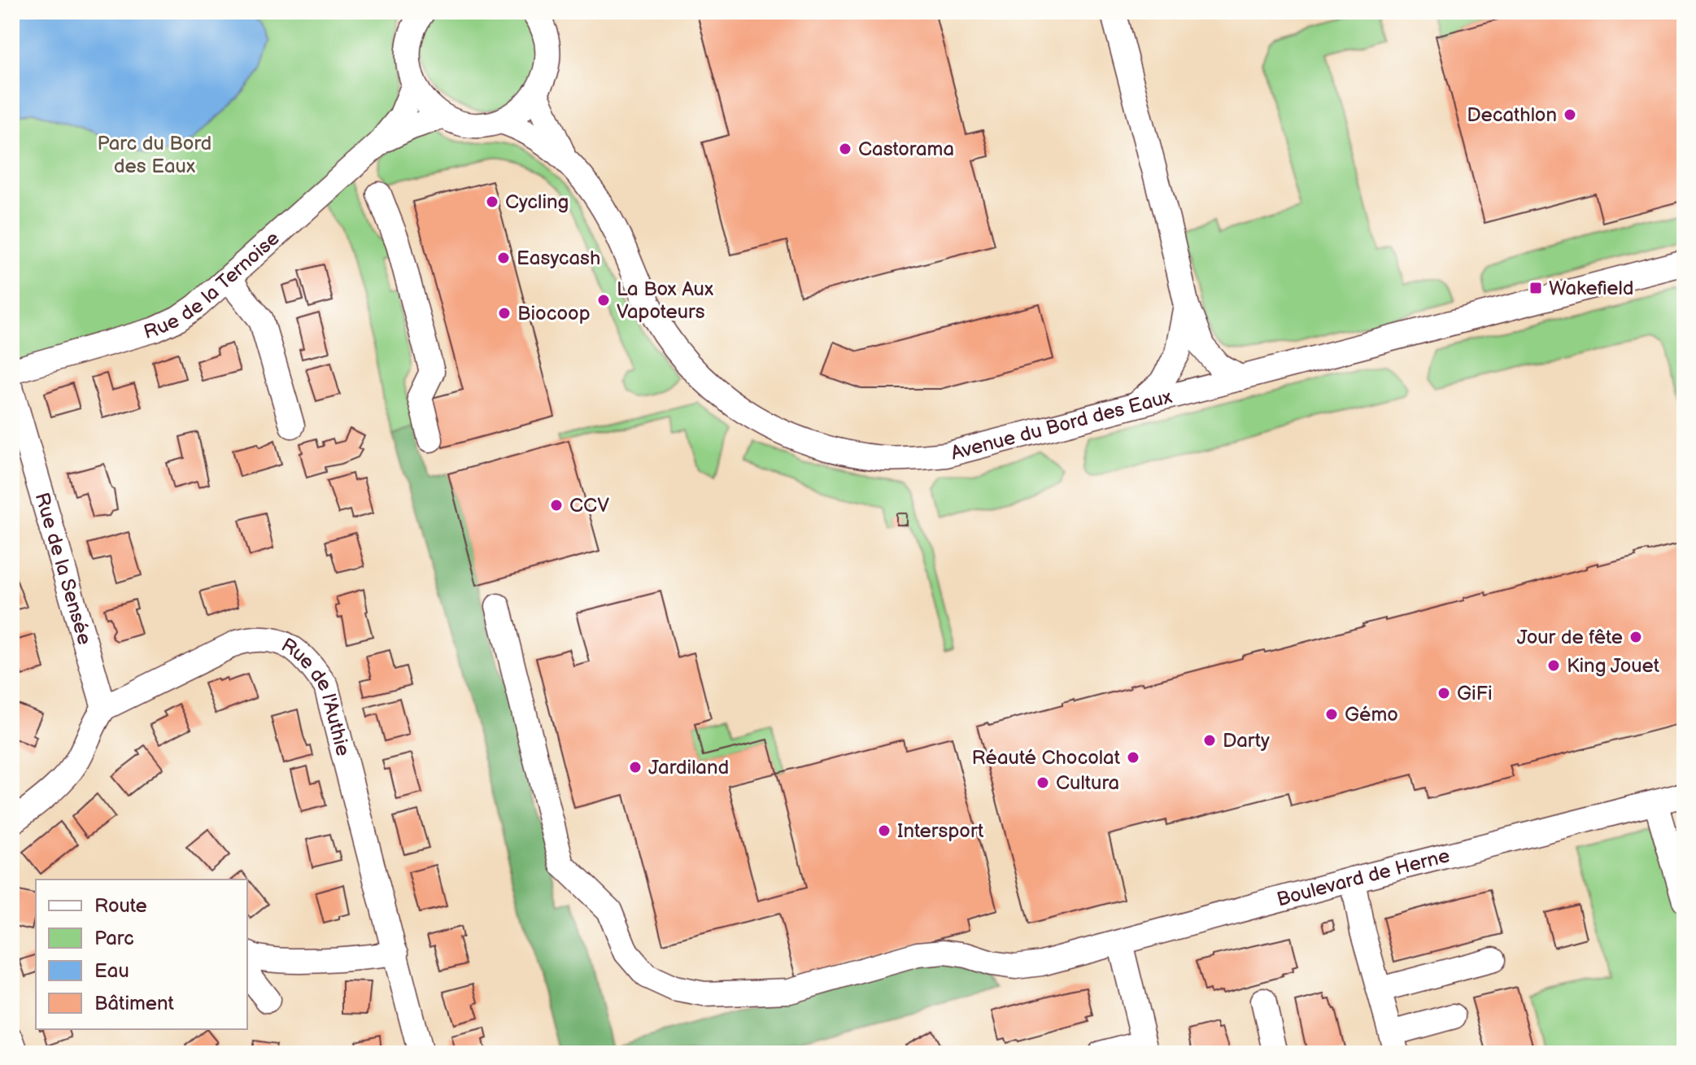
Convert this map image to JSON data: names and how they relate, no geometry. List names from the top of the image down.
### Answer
{
  "streets": {
    "street": [
      "Rue de la Ternoise",
      "Avenue du Bord des Eaux",
      "Rue de la Sensée",
      "Rue de l'Authie",
      "Boulevard de Herne"
    ]
  },
  "crossings": [
    ["Rue de la Sensée", "Rue de l'Authie"]
  ],
  "parks": ["Parc du Bord des Eaux"],
  "places": {
    "other": [
      "Decathlon",
      "Castorama",
      "Cycling",
      "Easycash",
      "La Box Aux Vapoteurs",
      "Biocoop",
      "CCV",
      "Jour de fête",
      "King Jouet",
      "GiFi",
      "Gémo",
      "Darty",
      "Réauté Chocolat",
      "Jardiland",
      "Cultura",
      "Intersport"
    ],
    "transit": ["Wakefield"]
  },
  "legend": [
    "Route",
    "Parc",
    "Eau",
    "Bâtiment"
  ]
}
